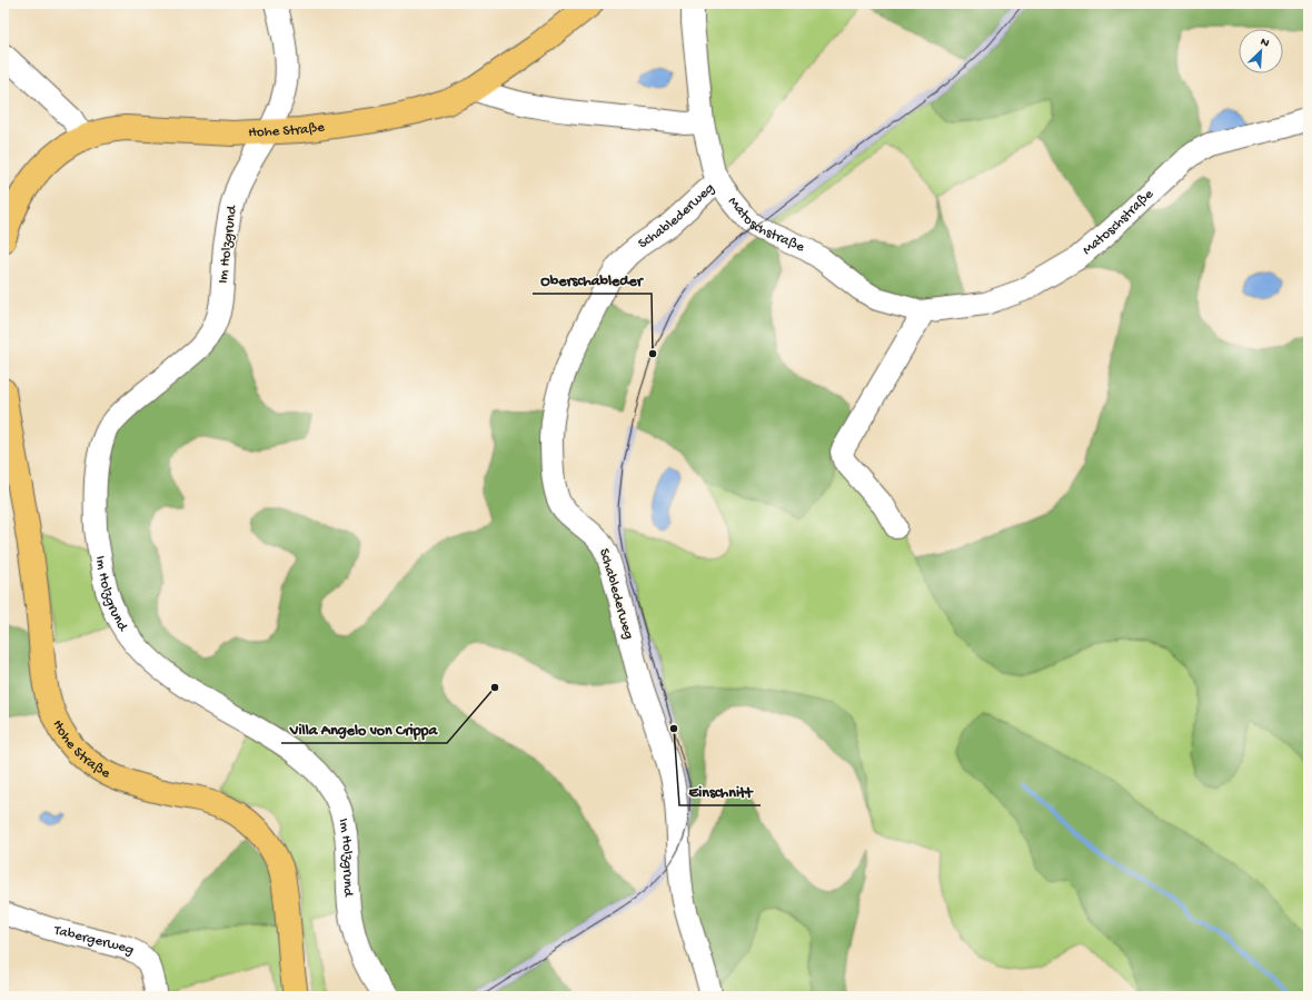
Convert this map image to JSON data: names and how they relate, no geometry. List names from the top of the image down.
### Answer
{
  "streets": {
    "main road": ["Hohe Straße"],
    "street": [
      "Schablederweg",
      "Matoschstraße",
      "Im Holzgrund",
      "Tabergerweg"
    ]
  },
  "crossings": [
    ["Hohe Straße", "Im Holzgrund"],
    ["Schablederweg", "Matoschstraße"]
  ],
  "places": ["Oberschableder", "Villa Angelo von Crippa", "Einschnitt"],
  "north": "top right"
}
